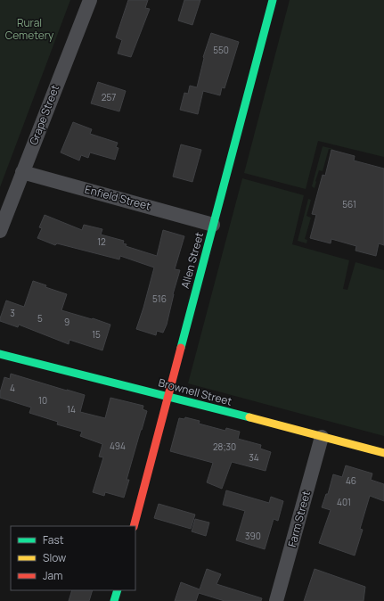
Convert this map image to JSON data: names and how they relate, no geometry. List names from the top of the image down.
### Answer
{
  "streets": {
    "street": [
      "Grape Street",
      "Enfield Street",
      "Allen Street",
      "Brownell Street",
      "Farm Street"
    ]
  },
  "crossings": [
    ["Grape Street", "Enfield Street"],
    ["Enfield Street", "Allen Street"],
    ["Allen Street", "Brownell Street"],
    ["Brownell Street", "Farm Street"]
  ],
  "parks": ["Rural Cemetery"],
  "house_numbers": [
    "550",
    "257",
    "561",
    "12",
    "516",
    "3",
    "5",
    "9",
    "15",
    "4",
    "10",
    "14",
    "494",
    "28;30",
    "34",
    "46",
    "401",
    "390"
  ],
  "legend": ["Fast", "Slow", "Jam"]
}
